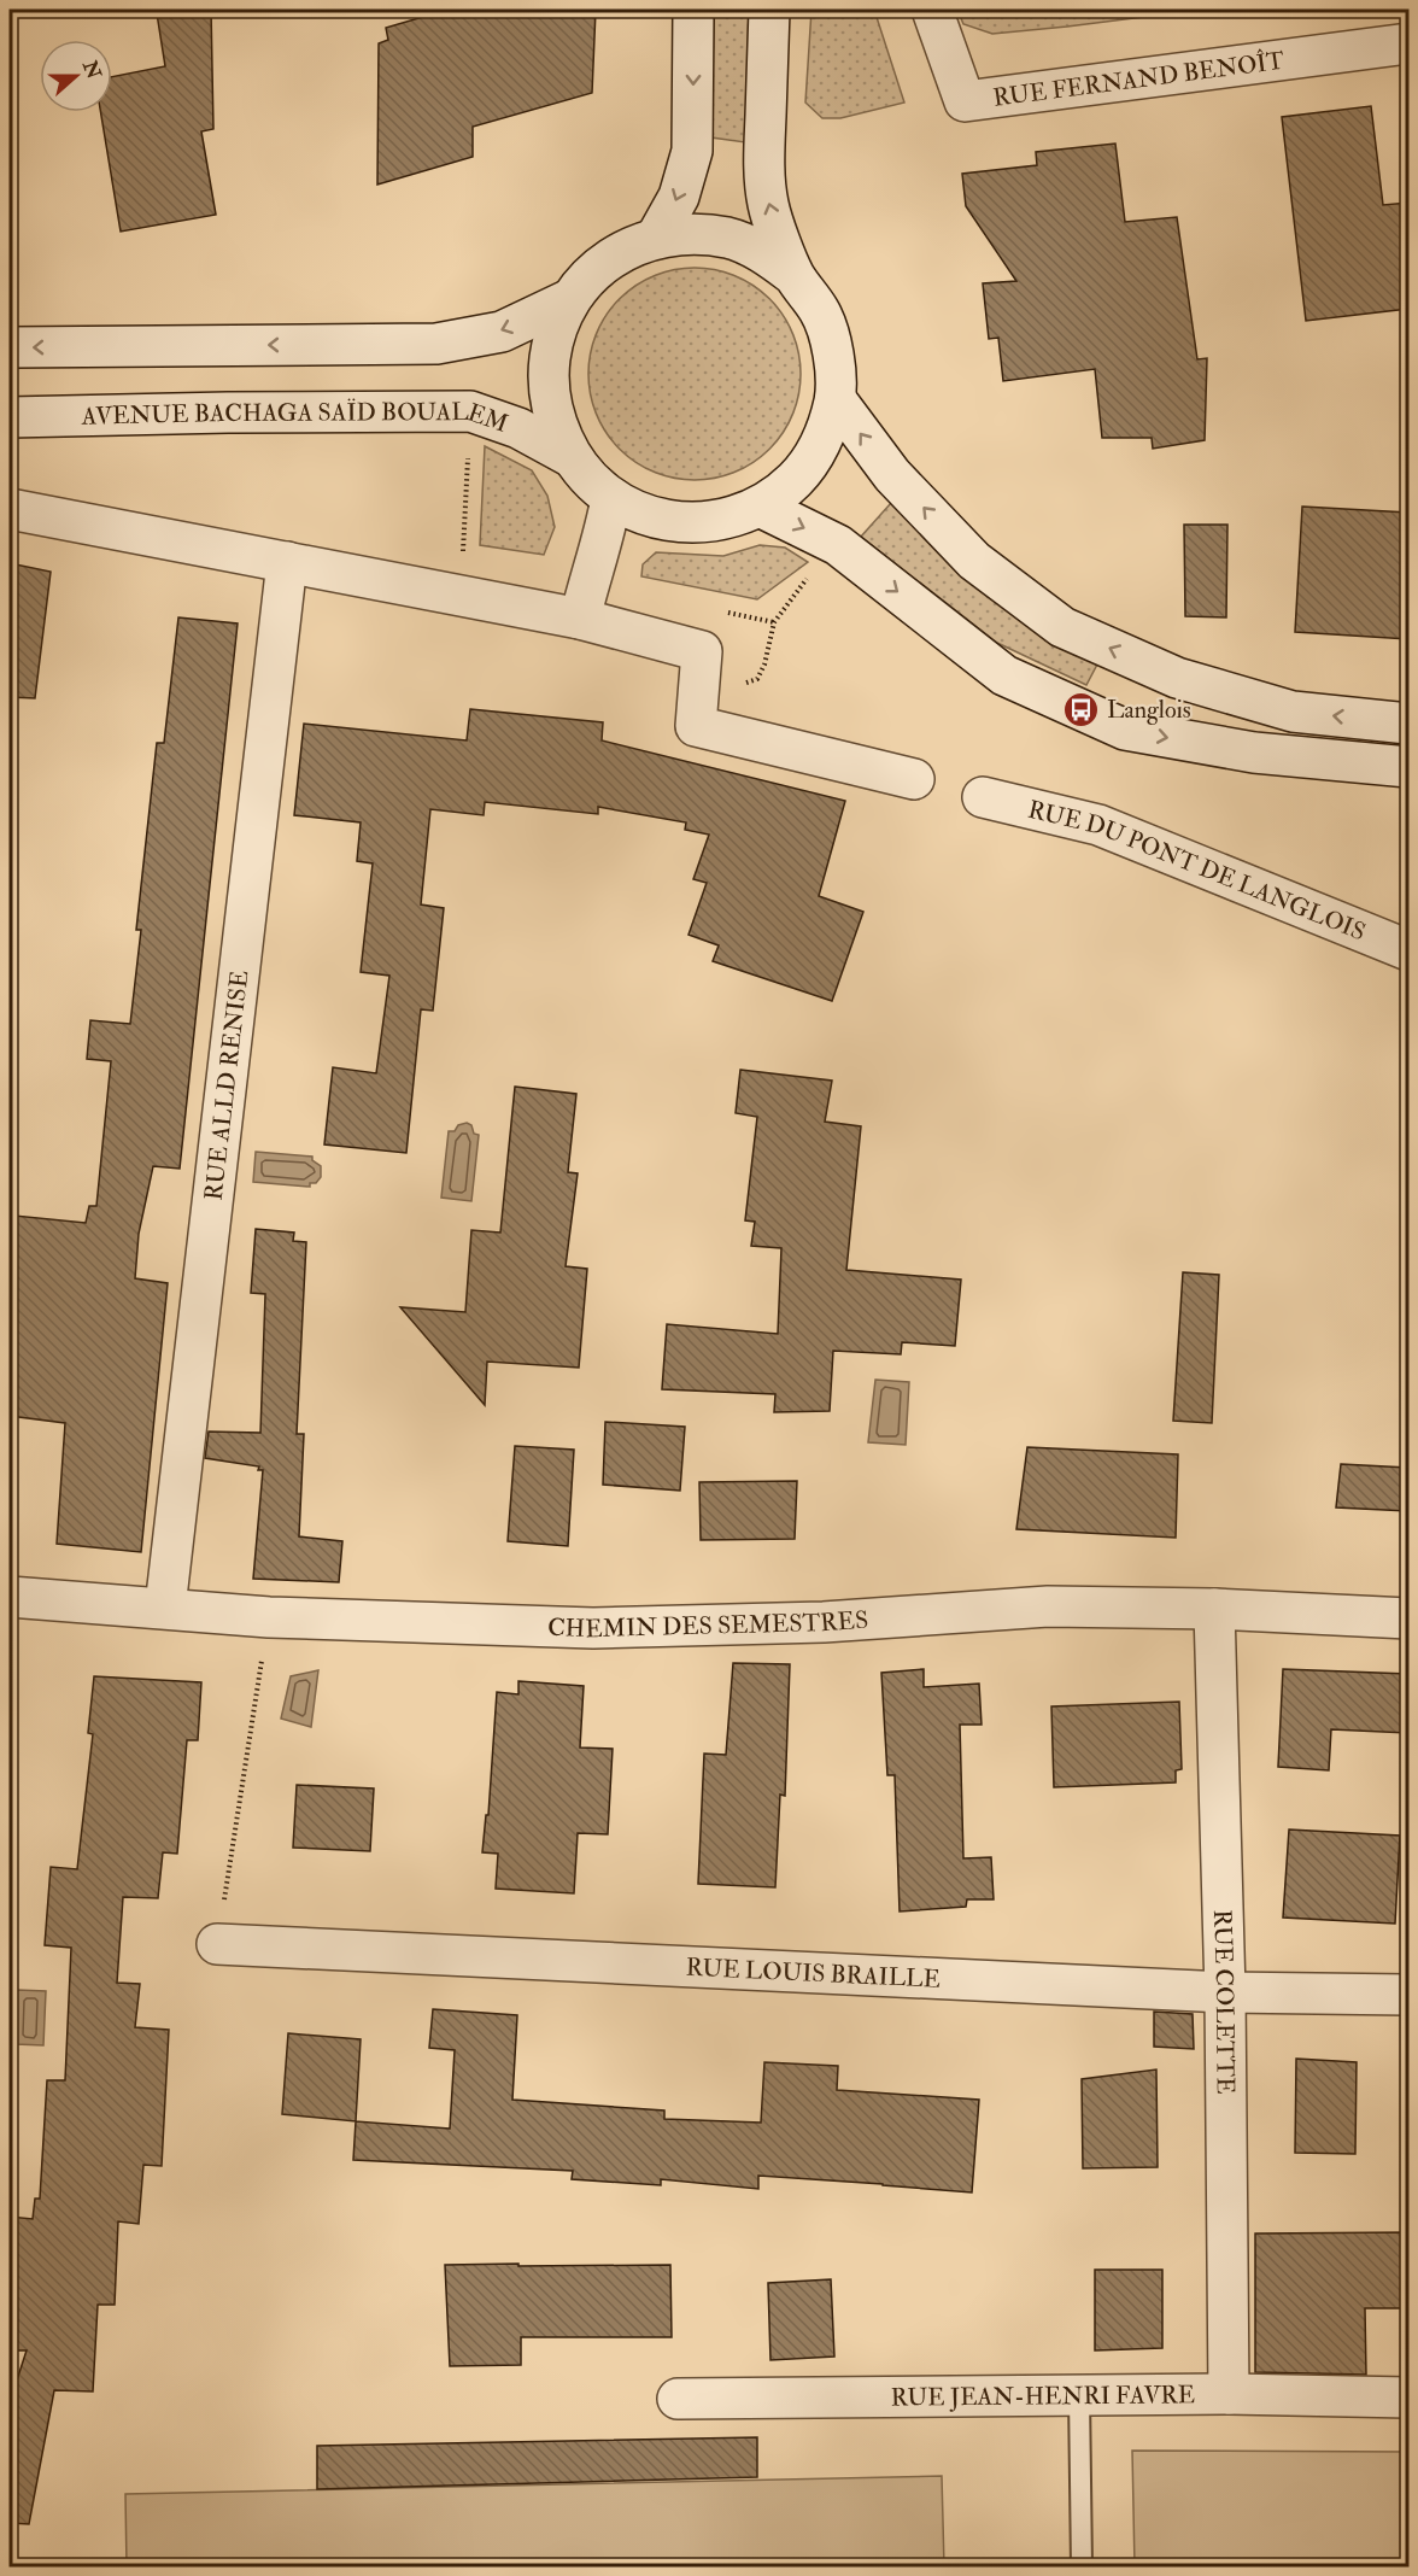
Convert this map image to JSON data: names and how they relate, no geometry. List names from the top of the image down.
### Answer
{
  "streets": {
    "street": [
      "RUE FERNAND BENOÎT",
      "AVENUE BACHAGA SAÏD BOUALEM",
      "RUE DU PONT DE LANGLOIS",
      "RUE ALLD RENISE",
      "CHEMIN DES SEMESTRES",
      "RUE LOUIS BRAILLE",
      "RUE COLETTE",
      "RUE JEAN-HENRI FAVRE"
    ]
  },
  "crossings": [
    ["RUE ALLD RENISE", "CHEMIN DES SEMESTRES"],
    ["CHEMIN DES SEMESTRES", "RUE COLETTE"],
    ["RUE LOUIS BRAILLE", "RUE COLETTE"],
    ["RUE COLETTE", "RUE JEAN-HENRI FAVRE"]
  ],
  "places": {
    "bus stop": ["Langlois"]
  },
  "north": "right"
}
